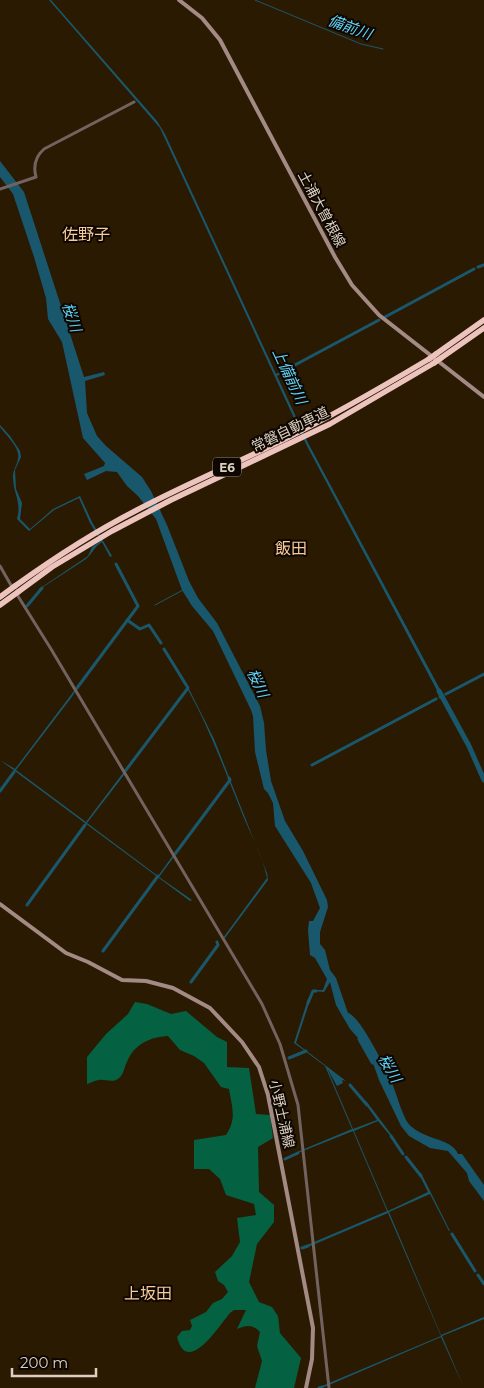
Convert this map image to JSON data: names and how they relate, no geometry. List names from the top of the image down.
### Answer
{
  "streets": {
    "highway": ["常磐自動車道", "E6"],
    "main road": ["土浦大曽根線", "小野土浦線"]
  },
  "districts": ["佐野子", "飯田", "上坂田"],
  "water": ["備前川", "桜川", "上備前川"],
  "scale_bar": "200 m"
}
